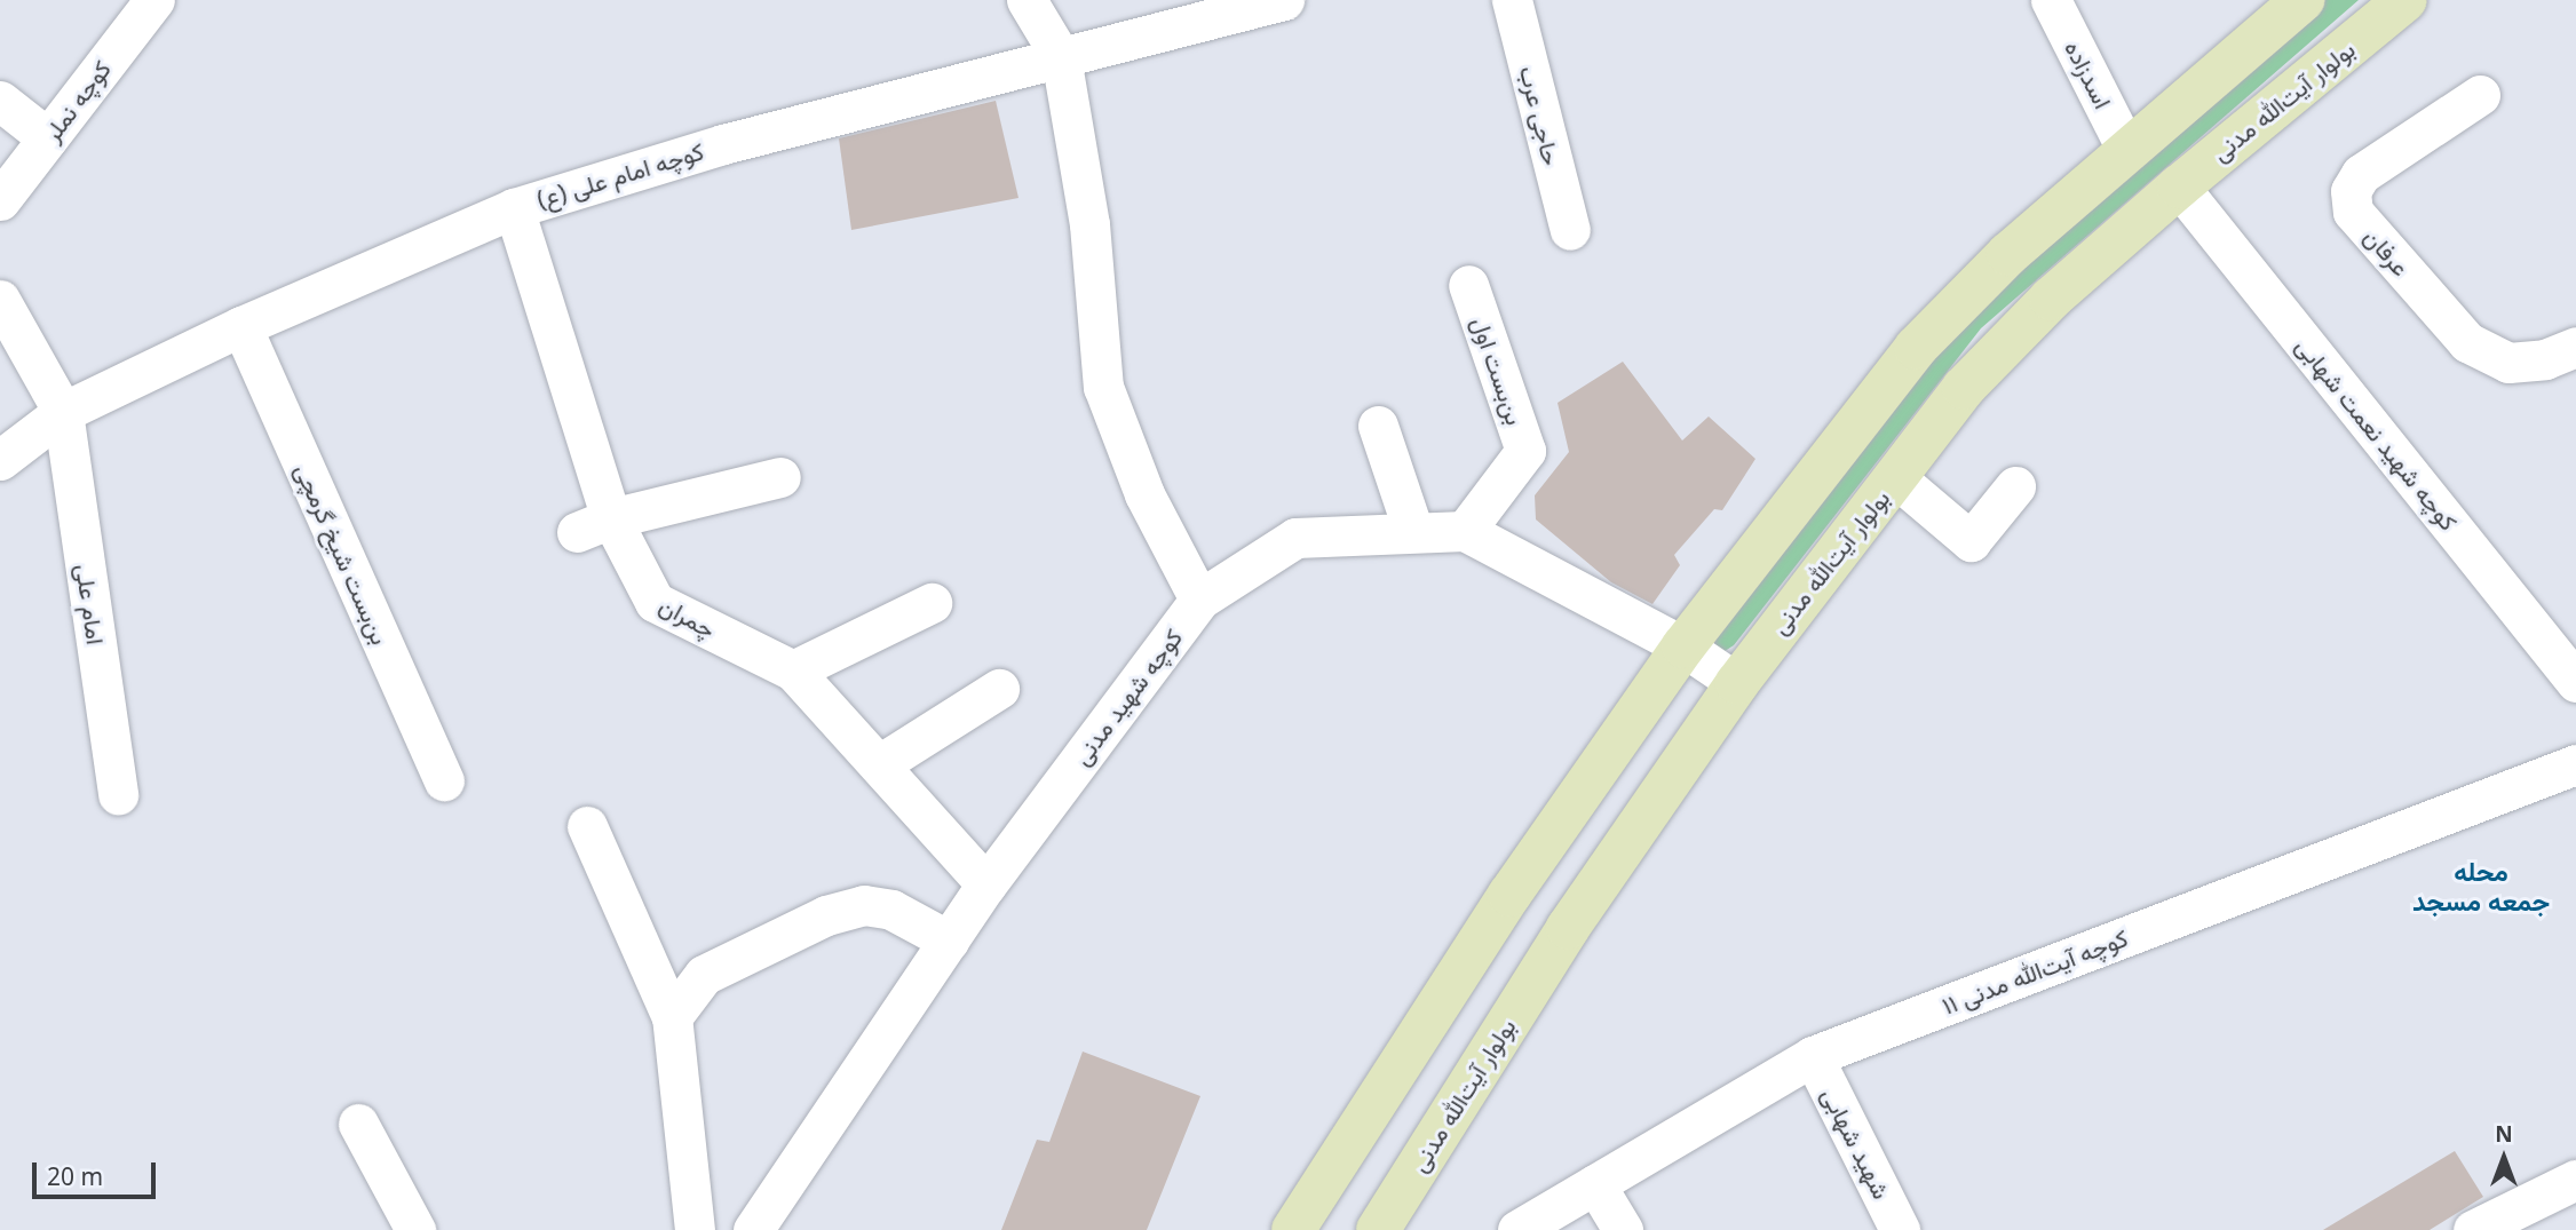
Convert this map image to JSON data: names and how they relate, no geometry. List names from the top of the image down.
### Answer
{
  "streets": {
    "main road": ["بولوار آیت‌الله مدنی"],
    "street": [
      "اسدزاده",
      "کوچه نملر",
      "حاجی عرب",
      "کوچه امام علی (ع)",
      "عرفان",
      "بن‌بست اول",
      "کوچه شهید نعمت شهابی",
      "بن‌بست شیخ گرمچی",
      "امام علی",
      "چمران",
      "کوچه شهید مدنی",
      "کوچه آیت‌الله مدنی ۱۱",
      "شهید شهابی"
    ]
  },
  "crossings": [
    ["بولوار آیت‌الله مدنی", "کوچه شهید نعمت شهابی"],
    ["بولوار آیت‌الله مدنی", "کوچه شهید مدنی"],
    ["کوچه امام علی (ع)", "بن‌بست شیخ گرمچی"],
    ["کوچه امام علی (ع)", "امام علی"],
    ["کوچه امام علی (ع)", "چمران"],
    ["بن‌بست اول", "کوچه شهید مدنی"],
    ["چمران", "کوچه شهید مدنی"],
    ["کوچه آیت‌الله مدنی ۱۱", "شهید شهابی"]
  ],
  "districts": ["محله جمعه مسجد"],
  "scale_bar": "20 m",
  "north": "top"
}
